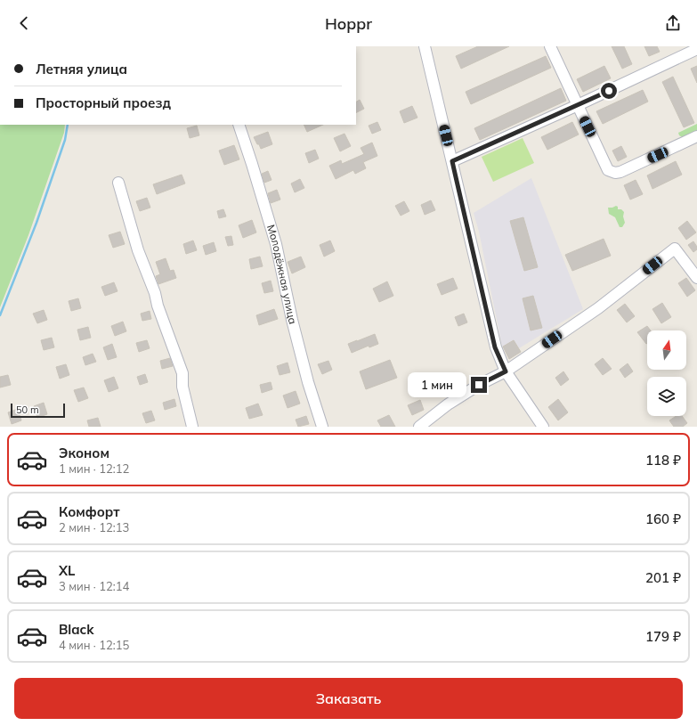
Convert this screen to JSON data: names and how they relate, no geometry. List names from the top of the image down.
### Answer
{
  "streets": {
    "street": ["Молодёжная улица"]
  },
  "scale_bar": "50 m",
  "north": "top",
  "page": {
    "header": "Hoppr",
    "banner": ["Летняя улица", "Просторный проезд"],
    "bubble": "1 мин",
    "scale": "50 m",
    "list": [
      {
        "name": "Эконом",
        "note": "1 мин · 12:12",
        "value": "118 ₽"
      },
      {
        "name": "Комфорт",
        "note": "2 мин · 12:13",
        "value": "160 ₽"
      },
      {
        "name": "XL",
        "note": "3 мин · 12:14",
        "value": "201 ₽"
      },
      {
        "name": "Black",
        "note": "4 мин · 12:15",
        "value": "179 ₽"
      }
    ],
    "buttons": "Заказать"
  }
}
